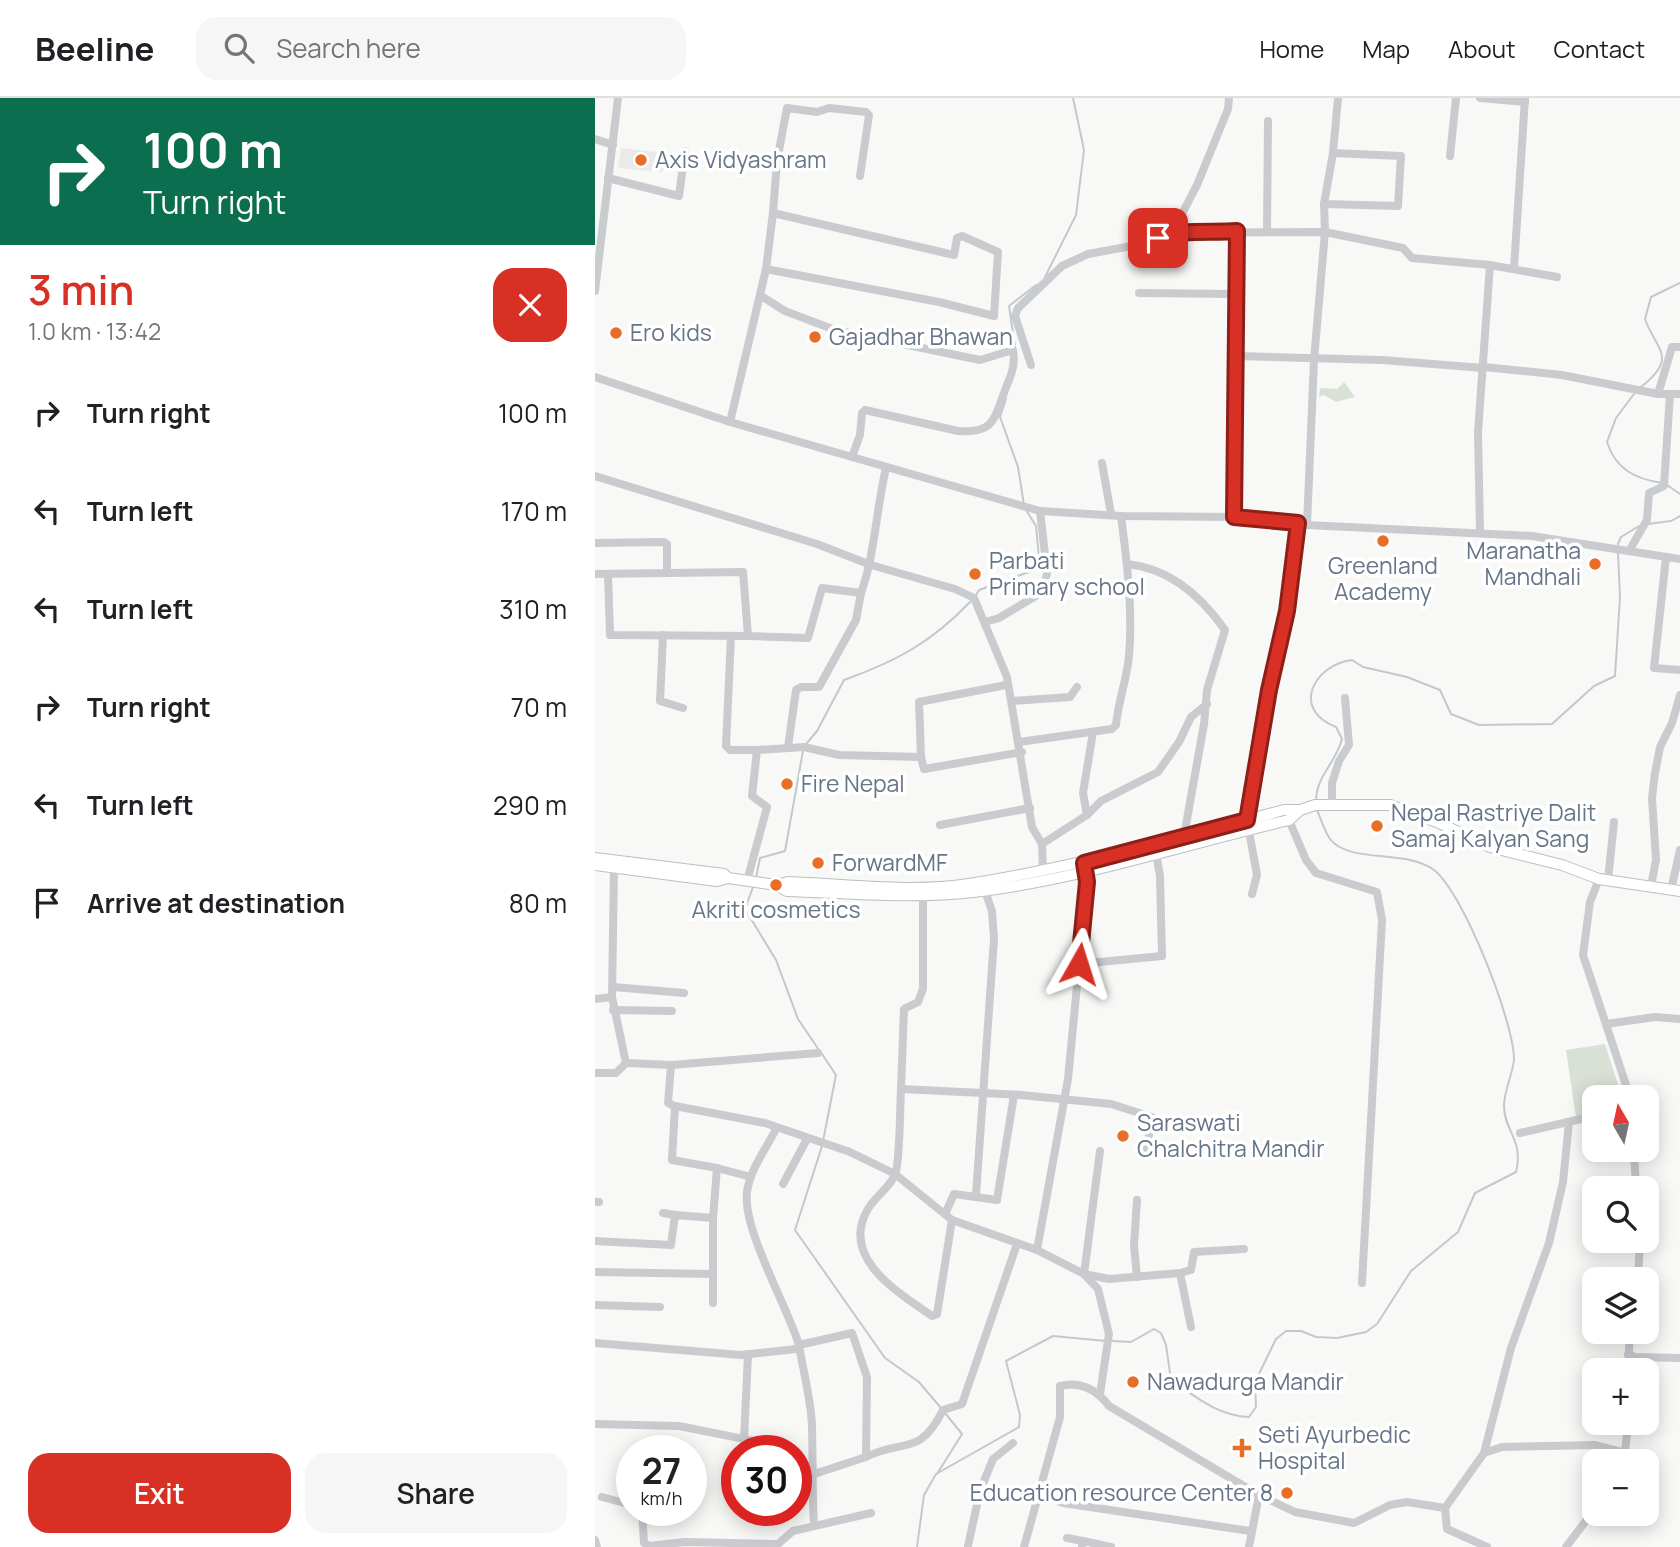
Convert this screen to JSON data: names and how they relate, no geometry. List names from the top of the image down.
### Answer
{
  "places": {
    "other": [
      "Axis Vidyashram",
      "Ero kids",
      "Gajadhar Bhawan",
      "Greenland Academy",
      "Maranatha Mandhali",
      "Parbati Primary school",
      "Fire Nepal",
      "Nepal Rastriye Dalit Samaj Kalyan Sang",
      "ForwardMF",
      "Akriti cosmetics",
      "Saraswati Chalchitra Mandir",
      "Nawadurga Mandir",
      "Education resource Center 8"
    ],
    "health": ["Seti Ayurbedic Hospital"]
  },
  "north": "top",
  "page": {
    "header": "Beeline",
    "search": "Search here",
    "nav": [
      "Home",
      "Map",
      "About",
      "Contact"
    ],
    "turn": ["100 m", "Turn right"],
    "heading": ["3 min", "1.0 km · 13:42"],
    "list": [
      {
        "name": "Turn right",
        "value": "100 m"
      },
      {
        "name": "Turn left",
        "value": "170 m"
      },
      {
        "name": "Turn left",
        "value": "310 m"
      },
      {
        "name": "Turn right",
        "value": "70 m"
      },
      {
        "name": "Turn left",
        "value": "290 m"
      },
      {
        "name": "Arrive at destination",
        "value": "80 m"
      }
    ],
    "map_buttons": ["+", "−"],
    "speed": "27 km/h",
    "limit": "30",
    "buttons": ["Exit", "Share"]
  }
}
